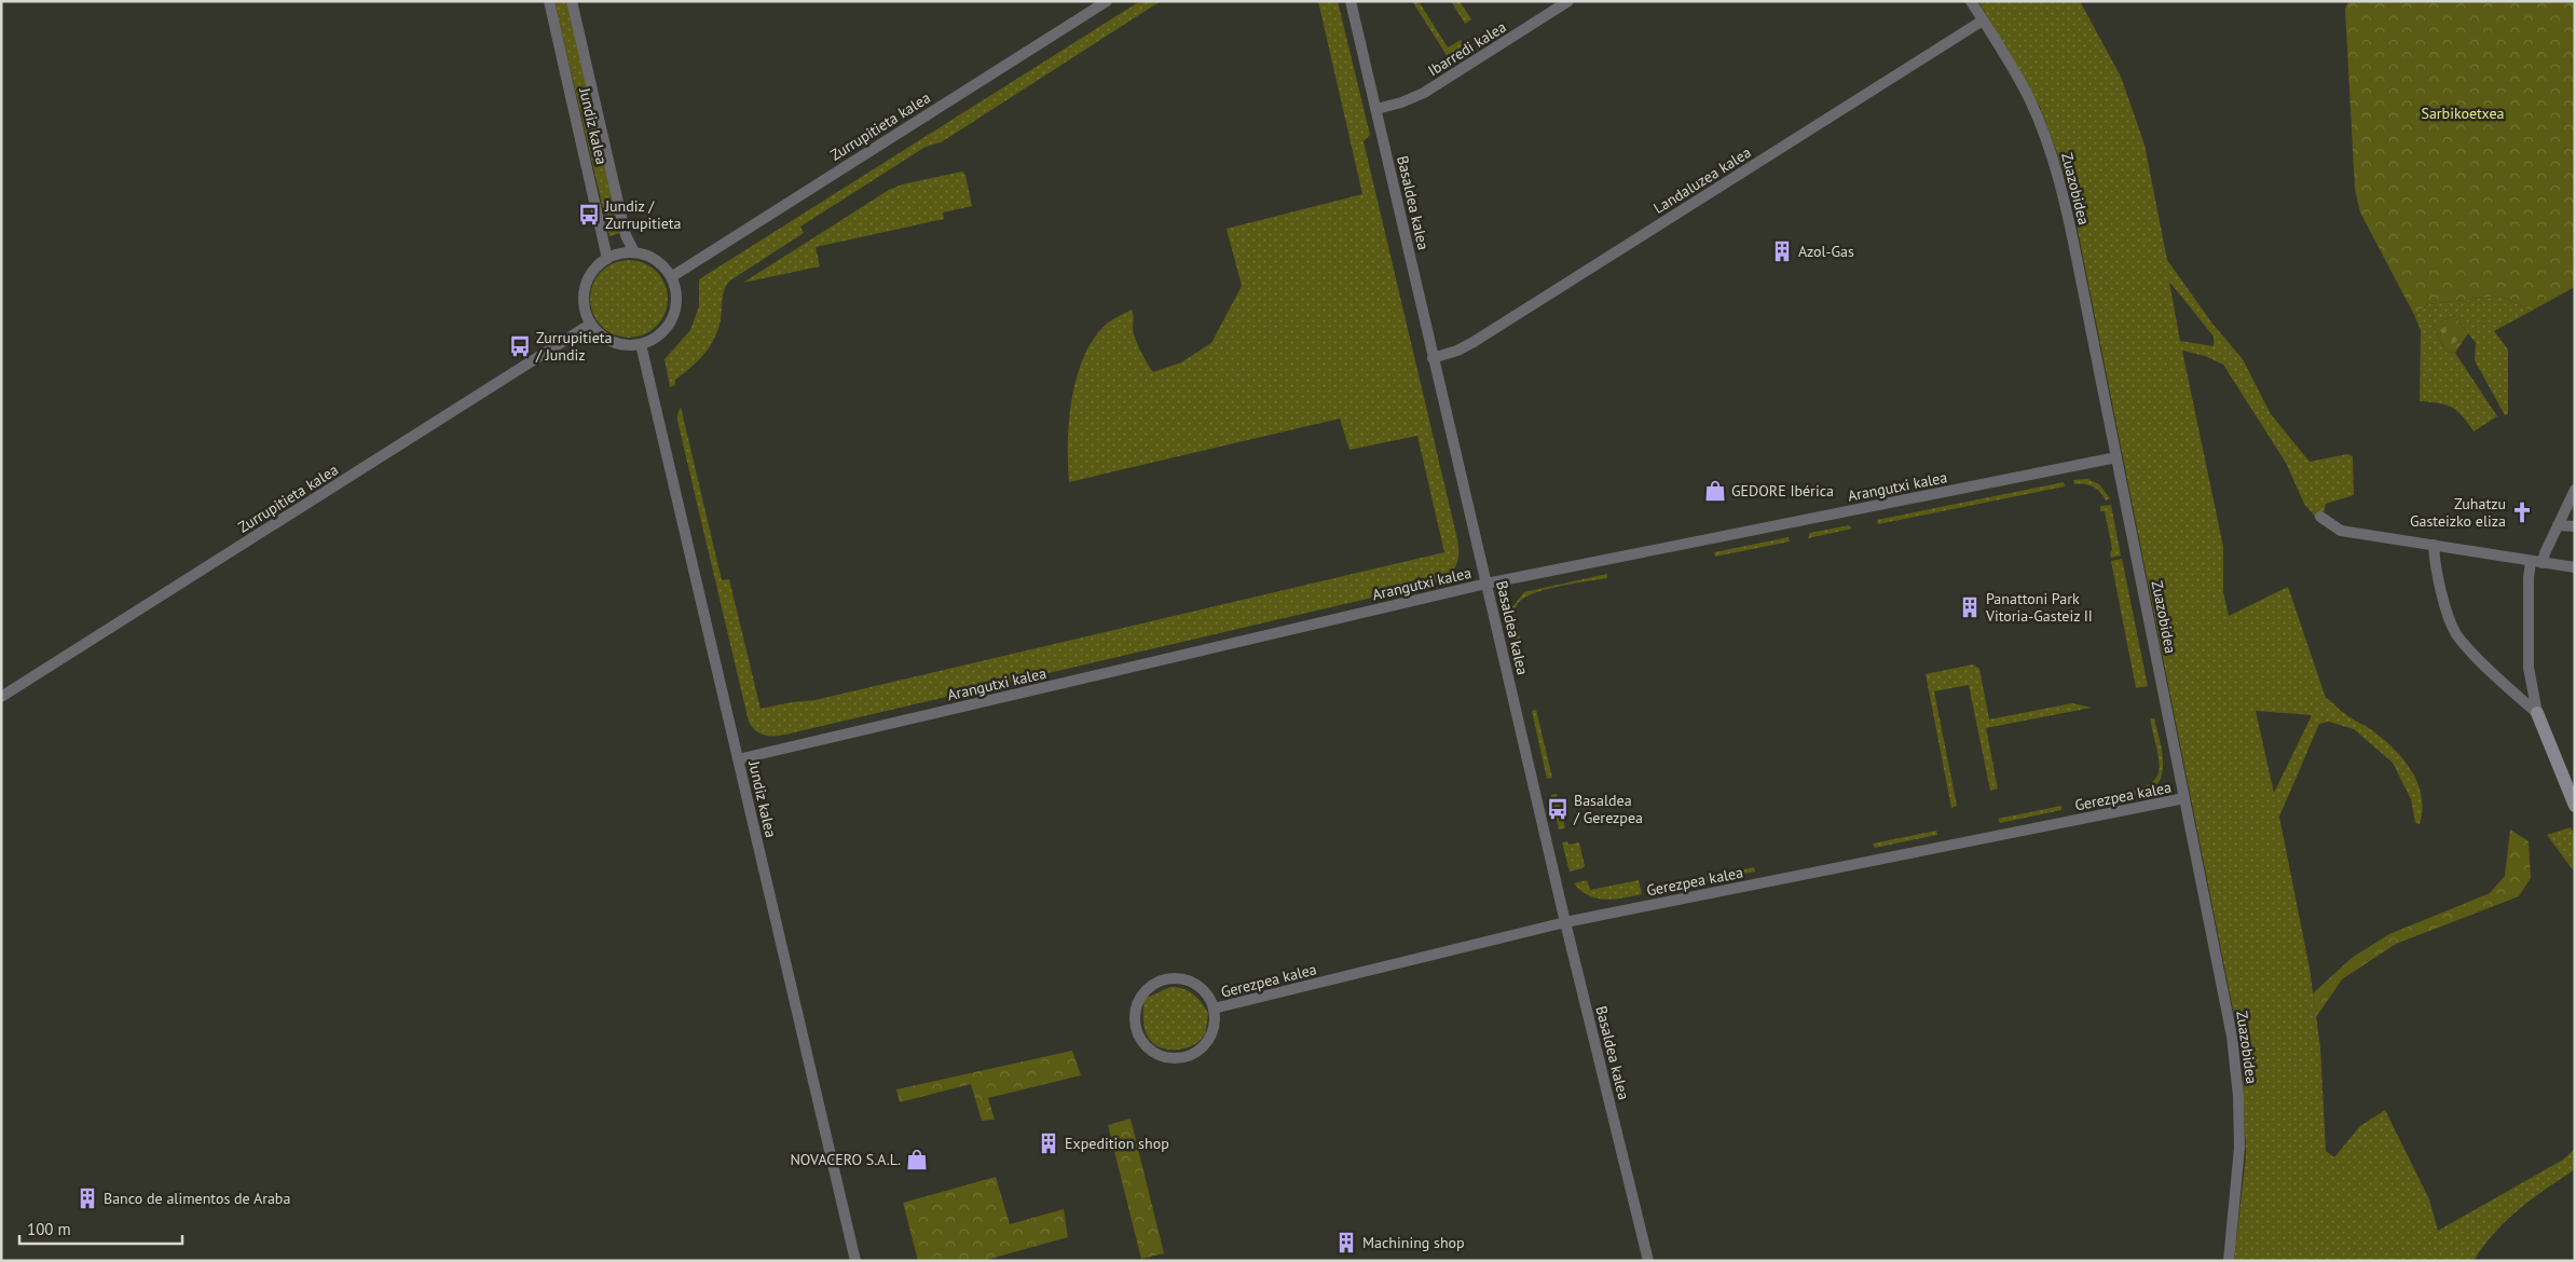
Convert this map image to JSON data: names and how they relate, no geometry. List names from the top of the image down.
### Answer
{
  "streets": {
    "street": [
      "Ibarredi kalea",
      "Jundiz kalea",
      "Zurrupitieta kalea",
      "Landaluzea kalea",
      "Zuazobidea",
      "Basaldea kalea",
      "Arangutxi kalea",
      "Gerezpea kalea"
    ]
  },
  "crossings": [
    ["Ibarredi kalea", "Basaldea kalea"],
    ["Jundiz kalea", "Zurrupitieta kalea"],
    ["Jundiz kalea", "Arangutxi kalea"],
    ["Landaluzea kalea", "Zuazobidea"],
    ["Landaluzea kalea", "Basaldea kalea"],
    ["Zuazobidea", "Arangutxi kalea"],
    ["Zuazobidea", "Gerezpea kalea"],
    ["Basaldea kalea", "Arangutxi kalea"],
    ["Basaldea kalea", "Gerezpea kalea"]
  ],
  "parks": ["Sarbikoetxea"],
  "places": {
    "bus stop": ["Jundiz / Zurrupitieta", "Zurrupitieta / Jundiz", "Basaldea / Gerezpea"],
    "building": [
      "Azol-Gas",
      "Panattoni Park Vitoria-Gasteiz II",
      "Expedition shop",
      "Banco de alimentos de Araba",
      "Machining shop"
    ],
    "shop": ["GEDORE Ibérica", "NOVACERO S.A.L."],
    "church": ["Zuhatzu Gasteizko eliza"]
  },
  "scale_bar": "100 m"
}
